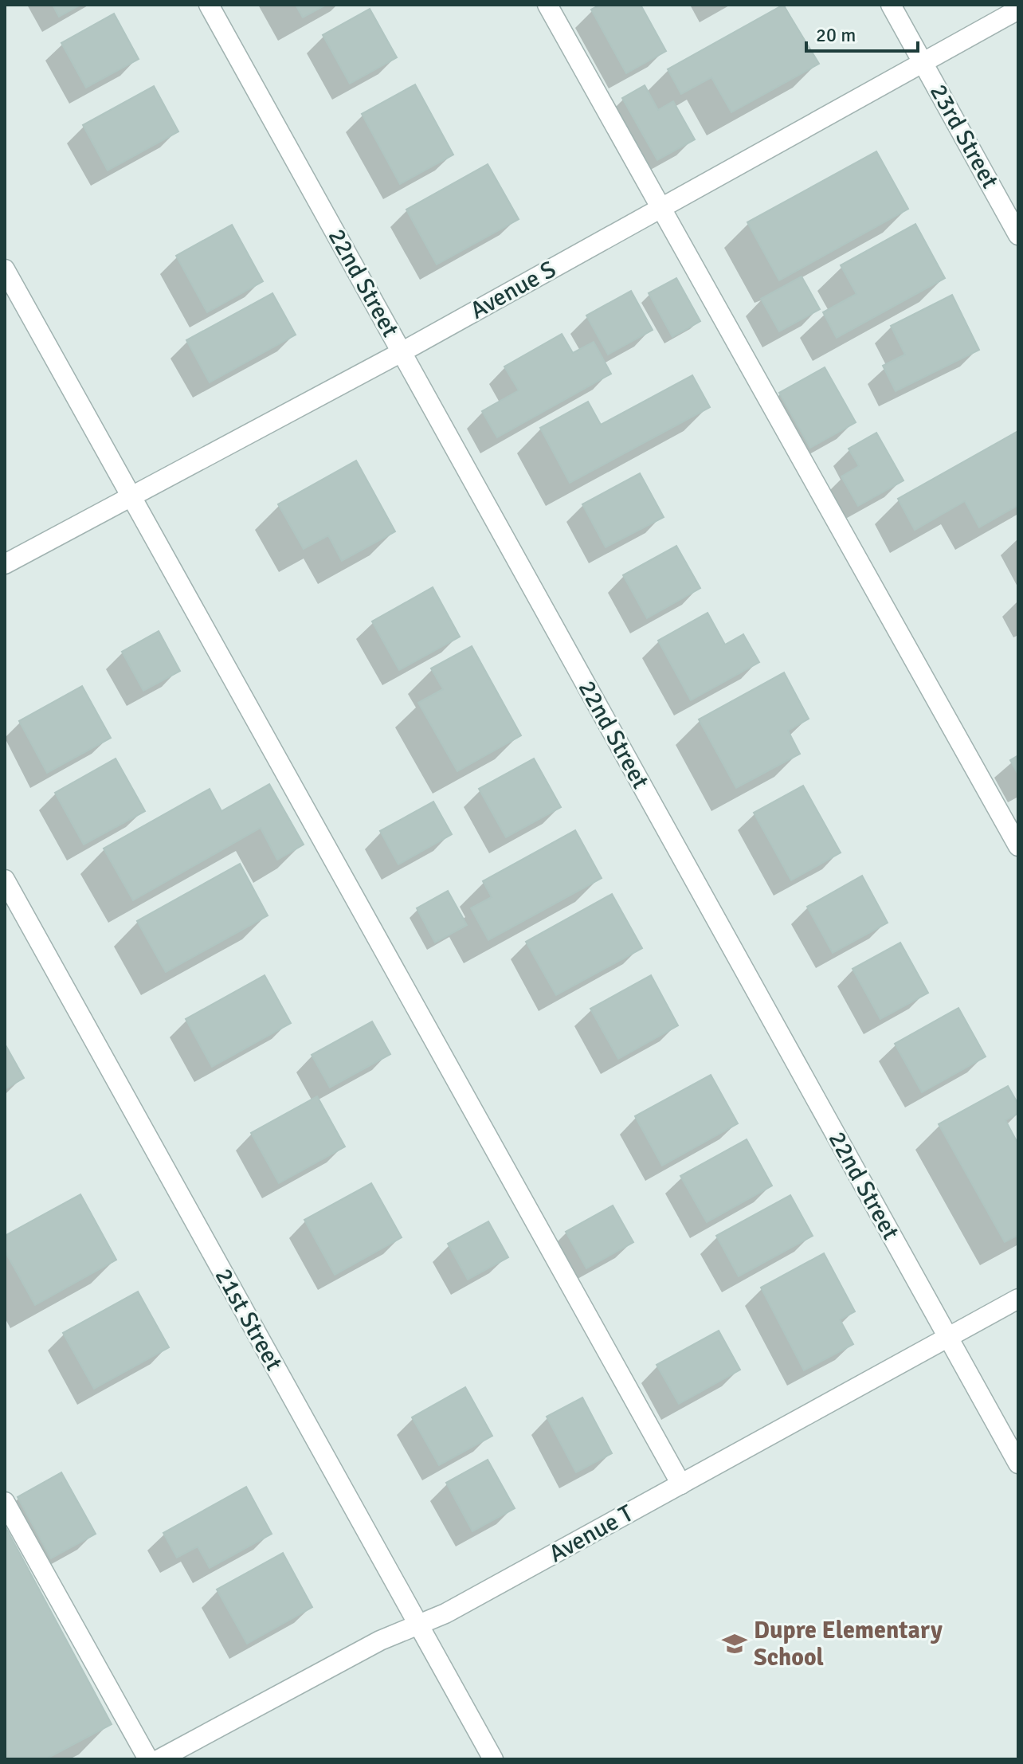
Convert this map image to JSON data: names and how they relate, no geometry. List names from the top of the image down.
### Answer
{
  "streets": {
    "street": [
      "23rd Street",
      "22nd Street",
      "Avenue S",
      "21st Street",
      "Avenue T"
    ]
  },
  "crossings": [
    ["23rd Street", "Avenue S"],
    ["22nd Street", "Avenue S"],
    ["22nd Street", "Avenue T"],
    ["21st Street", "Avenue T"]
  ],
  "places": {
    "school or university": ["Dupre Elementary School"]
  },
  "scale_bar": "20 m"
}
